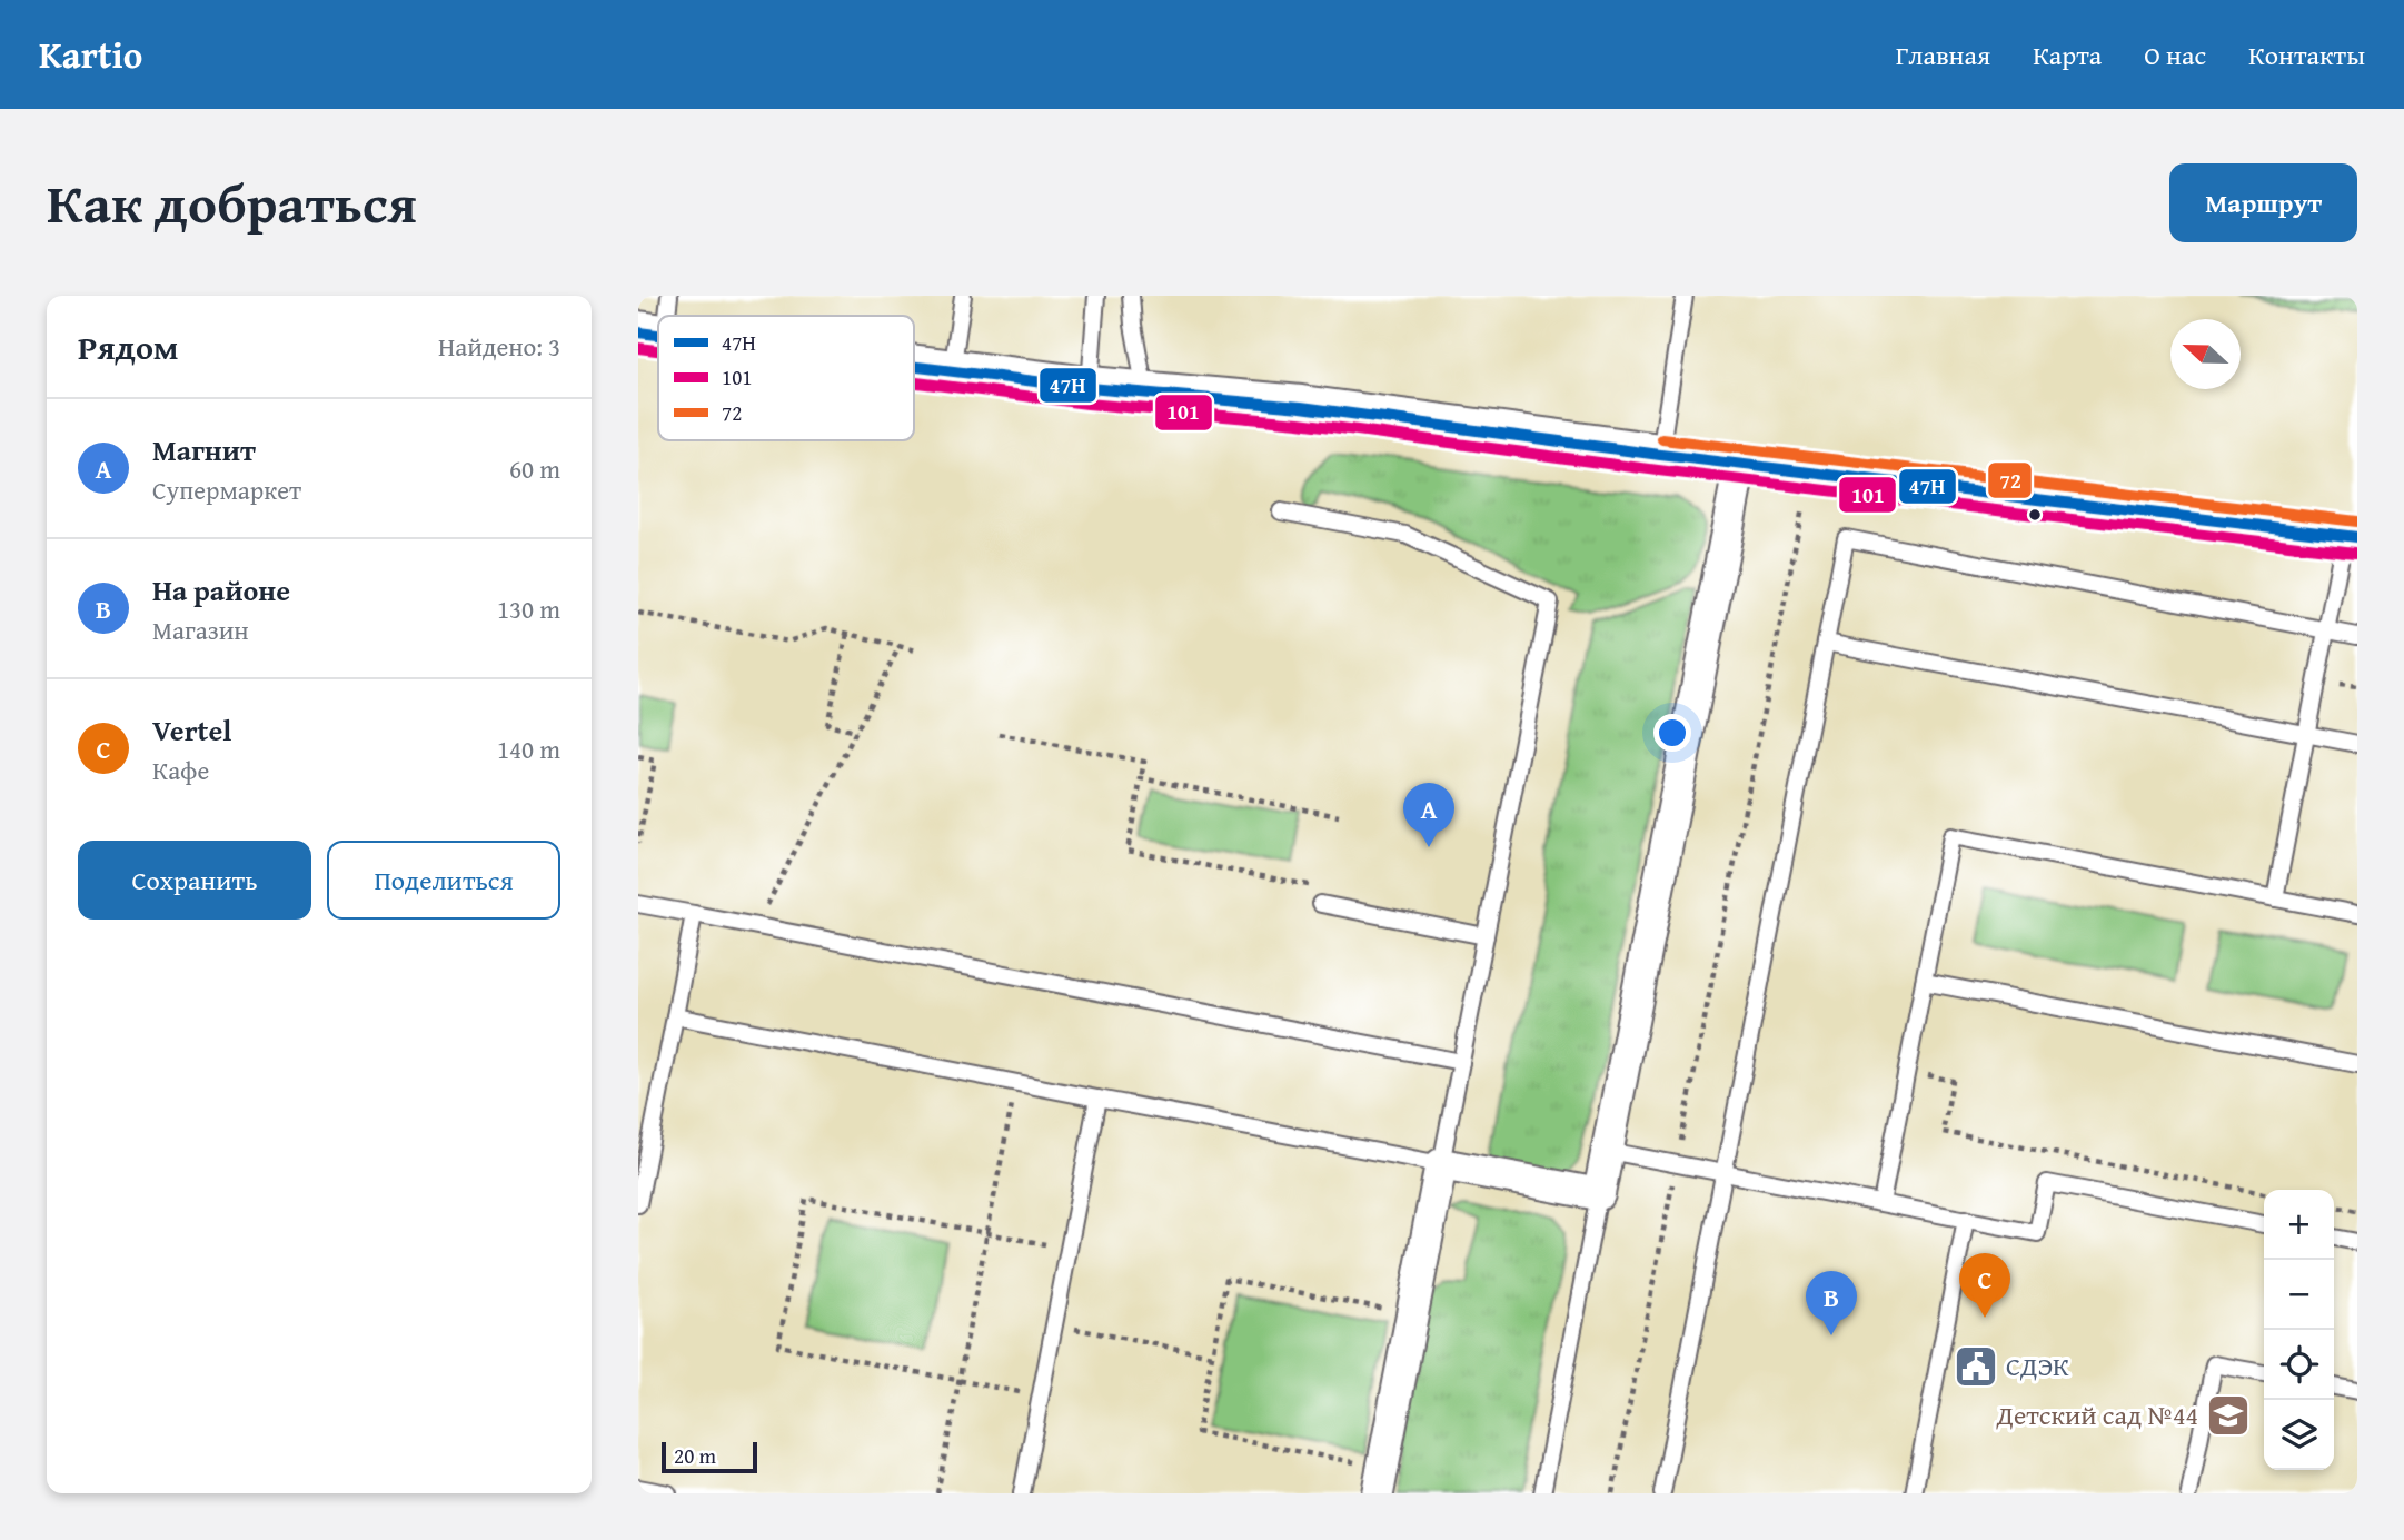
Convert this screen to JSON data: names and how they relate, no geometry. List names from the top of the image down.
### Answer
{
  "places": {
    "public building": ["СДЭК"],
    "school or university": ["Детский сад №44"]
  },
  "lines": ["transit line 47Н", "transit line 101", "transit line 72"],
  "legend": ["47Н", "101", "72"],
  "scale_bar": "20 m",
  "north": "left",
  "page": {
    "header": "Kartio",
    "nav": [
      "Главная",
      "Карта",
      "О нас",
      "Контакты"
    ],
    "title": "Как добраться",
    "buttons": [
      "Маршрут",
      ["Сохранить", "Поделиться"]
    ],
    "heading": ["Рядом", "Найдено: 3"],
    "list": [
      {
        "mark": "A",
        "name": "Магнит",
        "note": "Супермаркет",
        "value": "60 m"
      },
      {
        "mark": "B",
        "name": "На районе",
        "note": "Магазин",
        "value": "130 m"
      },
      {
        "mark": "C",
        "name": "Vertel",
        "note": "Кафе",
        "value": "140 m"
      }
    ],
    "pins": ["A", "C", "B"],
    "map_buttons": ["+", "−"],
    "scale": "20 m"
  }
}
